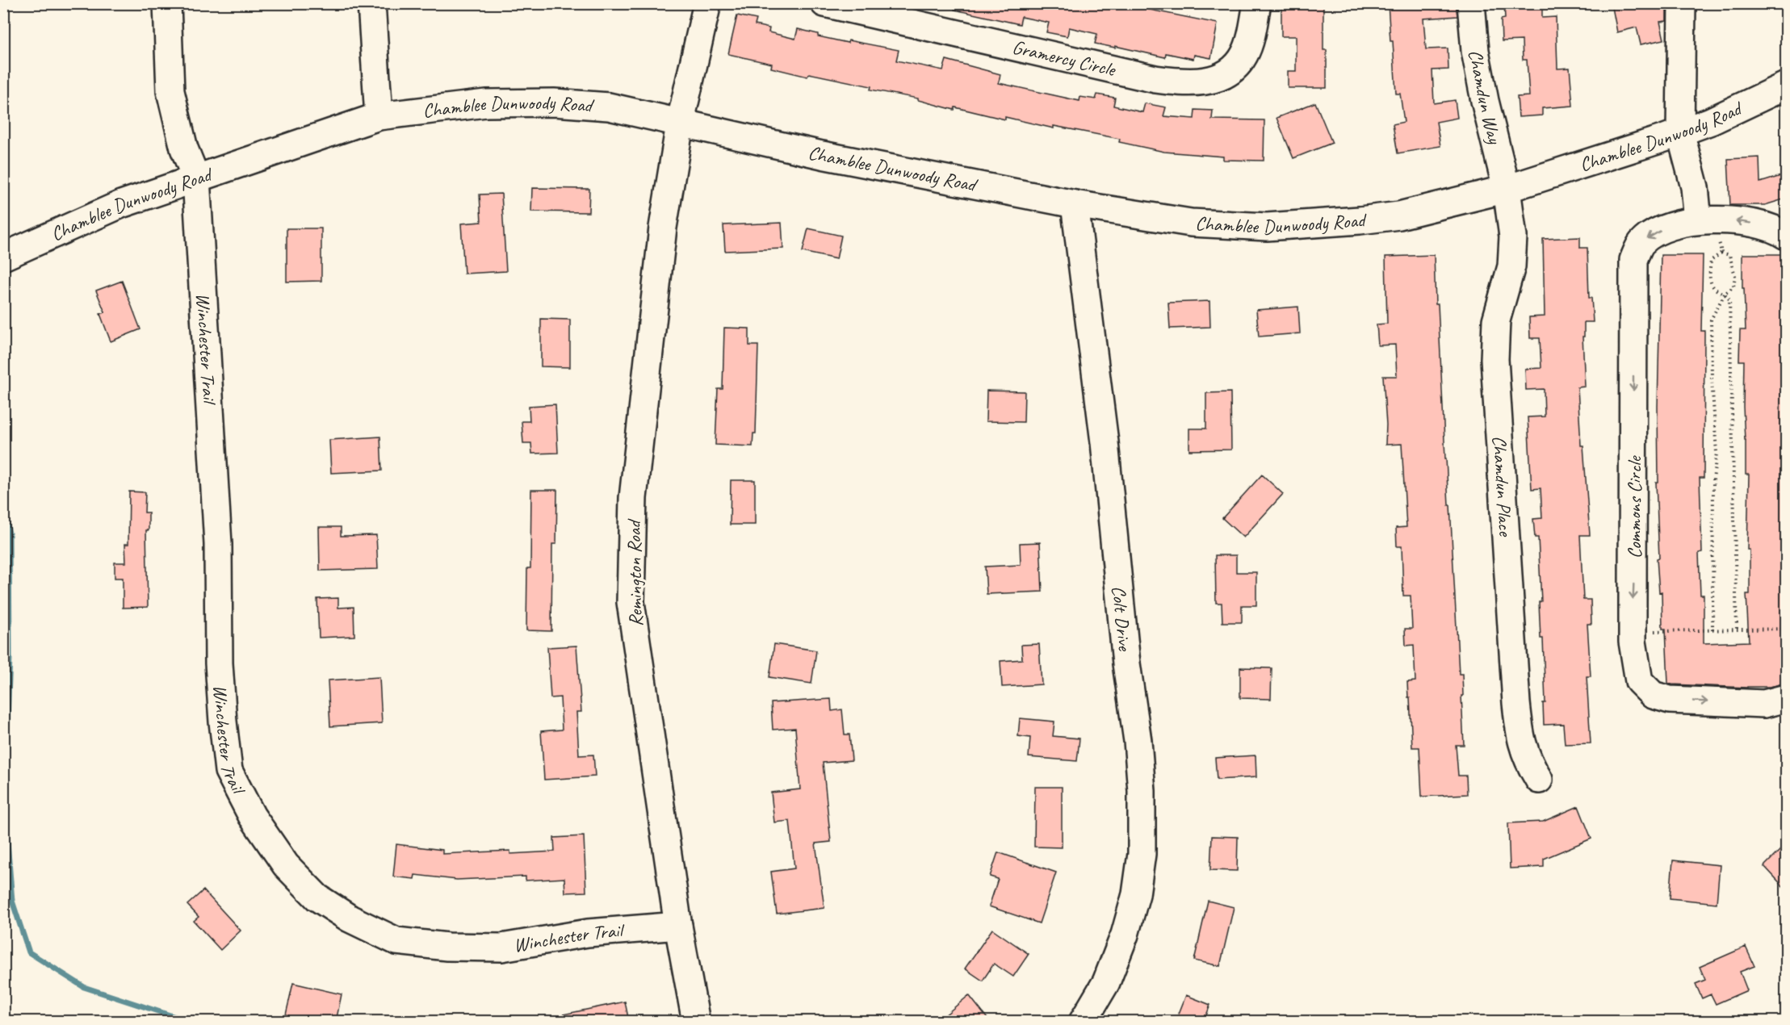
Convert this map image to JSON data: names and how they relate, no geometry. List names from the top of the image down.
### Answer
{
  "streets": {
    "street": [
      "Gramercy Circle",
      "Chamdun Way",
      "Chamblee Dunwoody Road",
      "Winchester Trail",
      "Chamdun Place",
      "Commons Circle",
      "Remington Road",
      "Colt Drive"
    ]
  },
  "crossings": [
    ["Chamdun Way", "Chamblee Dunwoody Road"],
    ["Chamdun Way", "Chamdun Place"],
    ["Chamblee Dunwoody Road", "Winchester Trail"],
    ["Chamblee Dunwoody Road", "Chamdun Place"],
    ["Chamblee Dunwoody Road", "Remington Road"],
    ["Chamblee Dunwoody Road", "Colt Drive"],
    ["Winchester Trail", "Remington Road"]
  ]
}
